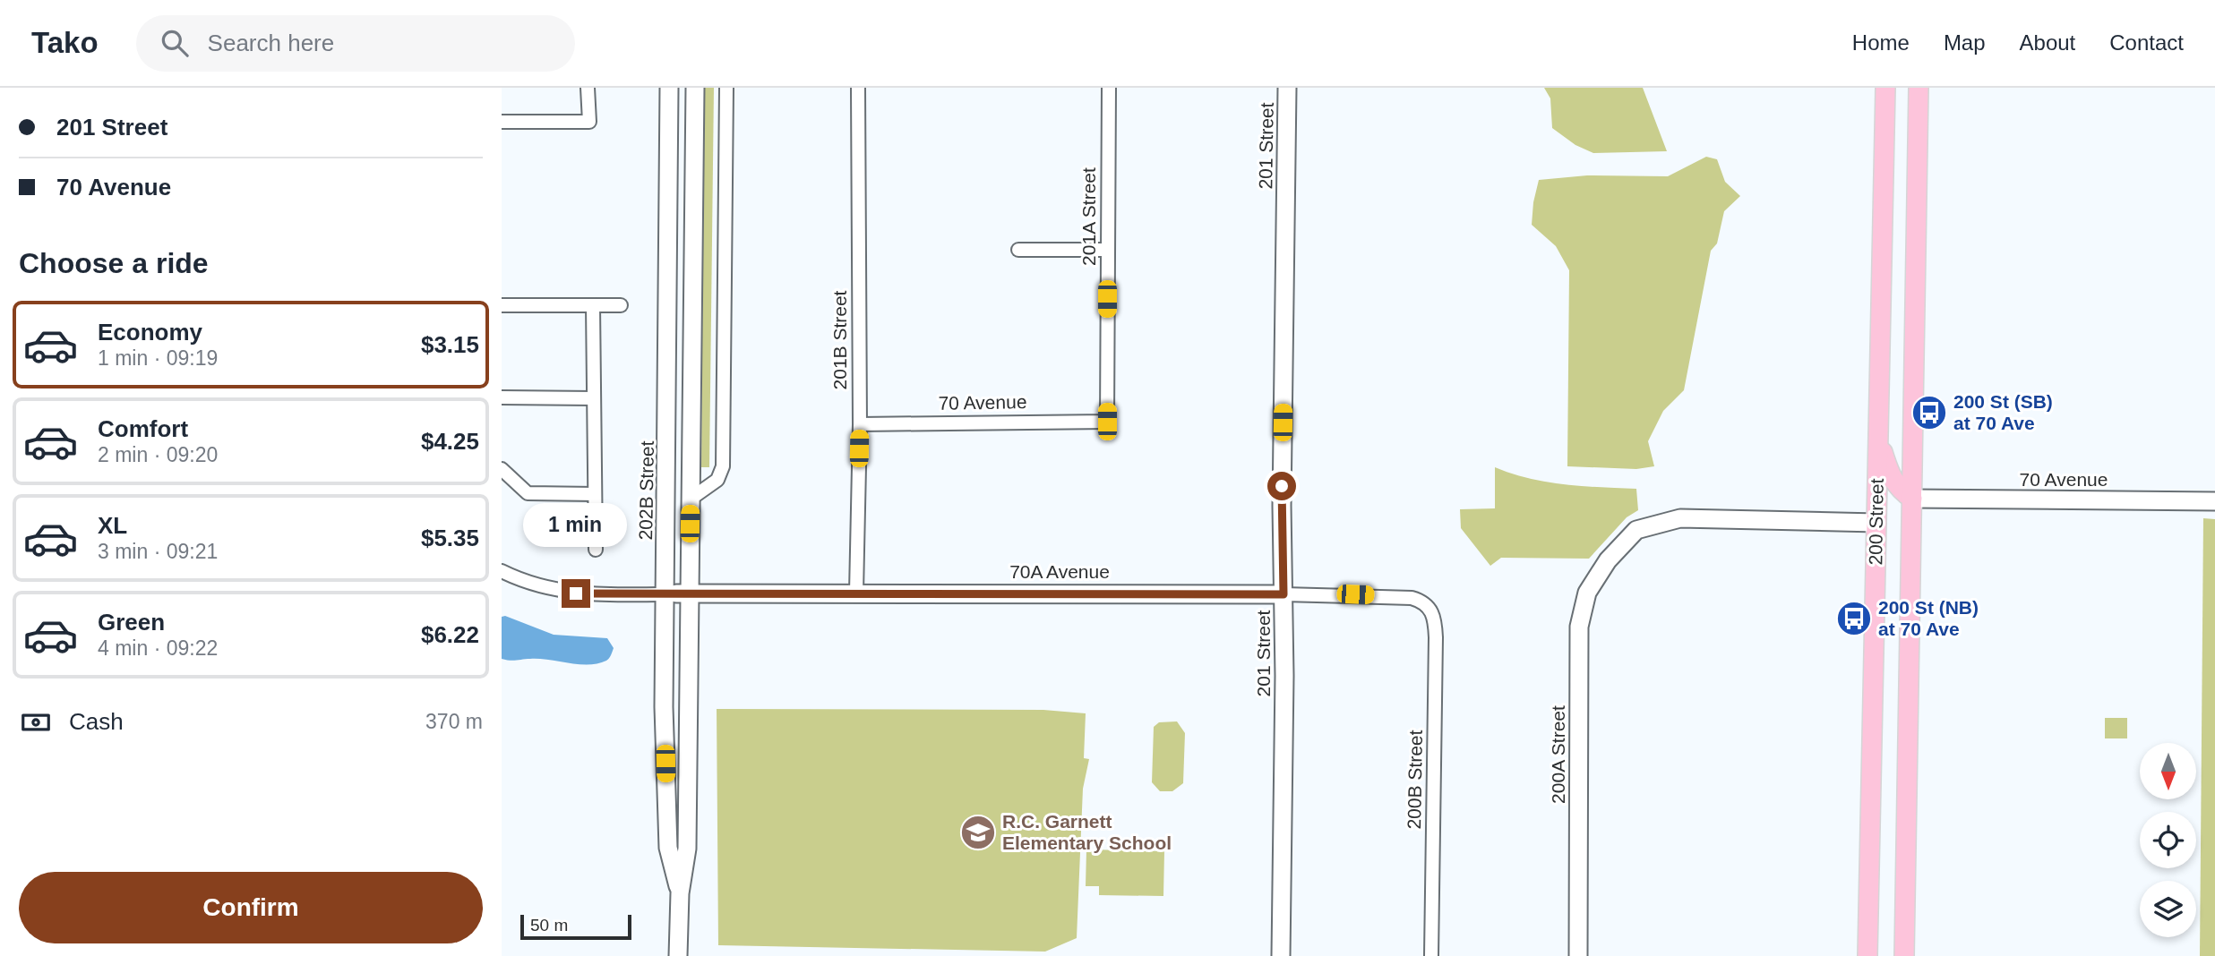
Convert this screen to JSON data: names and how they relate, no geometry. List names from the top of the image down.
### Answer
{
  "streets": {
    "main road": ["200 Street"],
    "street": [
      "201 Street",
      "201A Street",
      "201B Street",
      "70 Avenue",
      "202B Street",
      "70A Avenue",
      "200A Street",
      "200B Street"
    ]
  },
  "crossings": [
    ["201 Street", "70A Avenue"],
    ["201A Street", "70 Avenue"],
    ["201B Street", "70 Avenue"],
    ["201B Street", "70A Avenue"],
    ["70 Avenue", "200 Street"],
    ["202B Street", "70A Avenue"],
    ["200 Street", "200A Street"],
    ["70A Avenue", "200B Street"]
  ],
  "places": {
    "bus stop": ["200 St (SB) at 70 Ave", "200 St (NB) at 70 Ave"],
    "school or university": ["R.C. Garnett Elementary School"]
  },
  "scale_bar": "50 m",
  "north": "bottom",
  "page": {
    "header": "Tako",
    "search": "Search here",
    "nav": [
      "Home",
      "Map",
      "About",
      "Contact"
    ],
    "banner": ["201 Street", "70 Avenue"],
    "heading": "Choose a ride",
    "list": [
      {
        "name": "Economy",
        "note": "1 min · 09:19",
        "value": "$3.15"
      },
      {
        "name": "Comfort",
        "note": "2 min · 09:20",
        "value": "$4.25"
      },
      {
        "name": "XL",
        "note": "3 min · 09:21",
        "value": "$5.35"
      },
      {
        "name": "Green",
        "note": "4 min · 09:22",
        "value": "$6.22"
      }
    ],
    "bubble": "1 min",
    "pay": ["Cash", "370 m"],
    "buttons": "Confirm",
    "scale": "50 m"
  }
}
